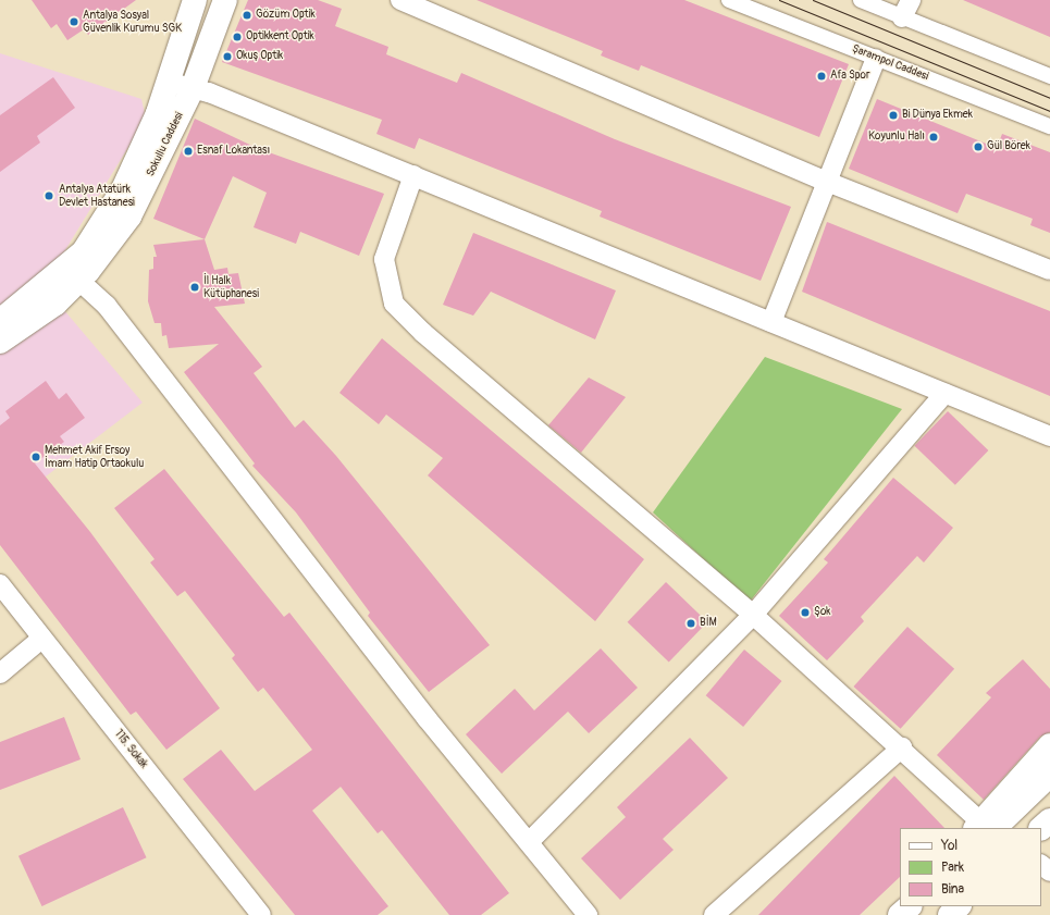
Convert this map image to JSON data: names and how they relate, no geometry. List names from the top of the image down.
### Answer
{
  "streets": {
    "main road": ["Sokullu Caddesi"],
    "street": ["Şarampol Caddesi", "115. Sokak"]
  },
  "places": [
    "Gözüm Optik",
    "Antalya Sosyal Güvenlik Kurumu SGK",
    "Optikkent Optik",
    "Okuş Optik",
    "Afa Spor",
    "Bi Dünya Ekmek",
    "Koyunlu Halı",
    "Gül Börek",
    "Esnaf Lokantası",
    "Antalya Atatürk Devlet Hastanesi",
    "İl Halk Kütüphanesi",
    "Mehmet Akif Ersoy İmam Hatip Ortaokulu",
    "Şok",
    "BİM"
  ],
  "legend": ["Yol", "Park", "Bina"]
}
